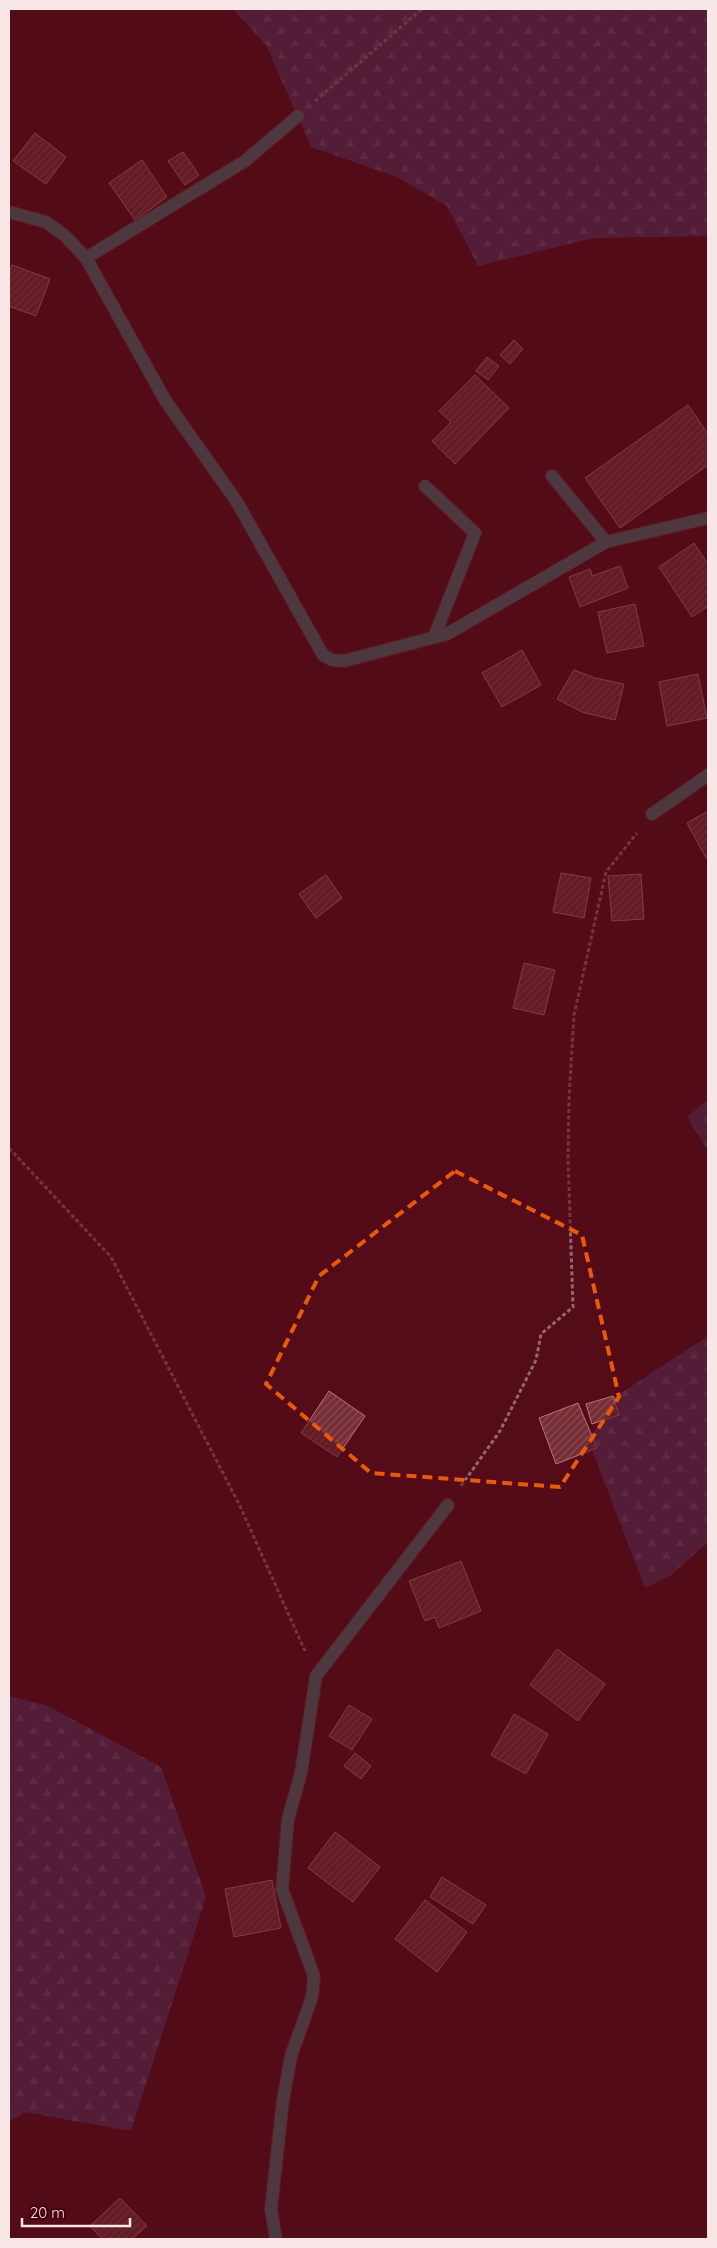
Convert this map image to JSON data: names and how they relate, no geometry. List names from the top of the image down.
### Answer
{
  "scale_bar": "20 m"
}
